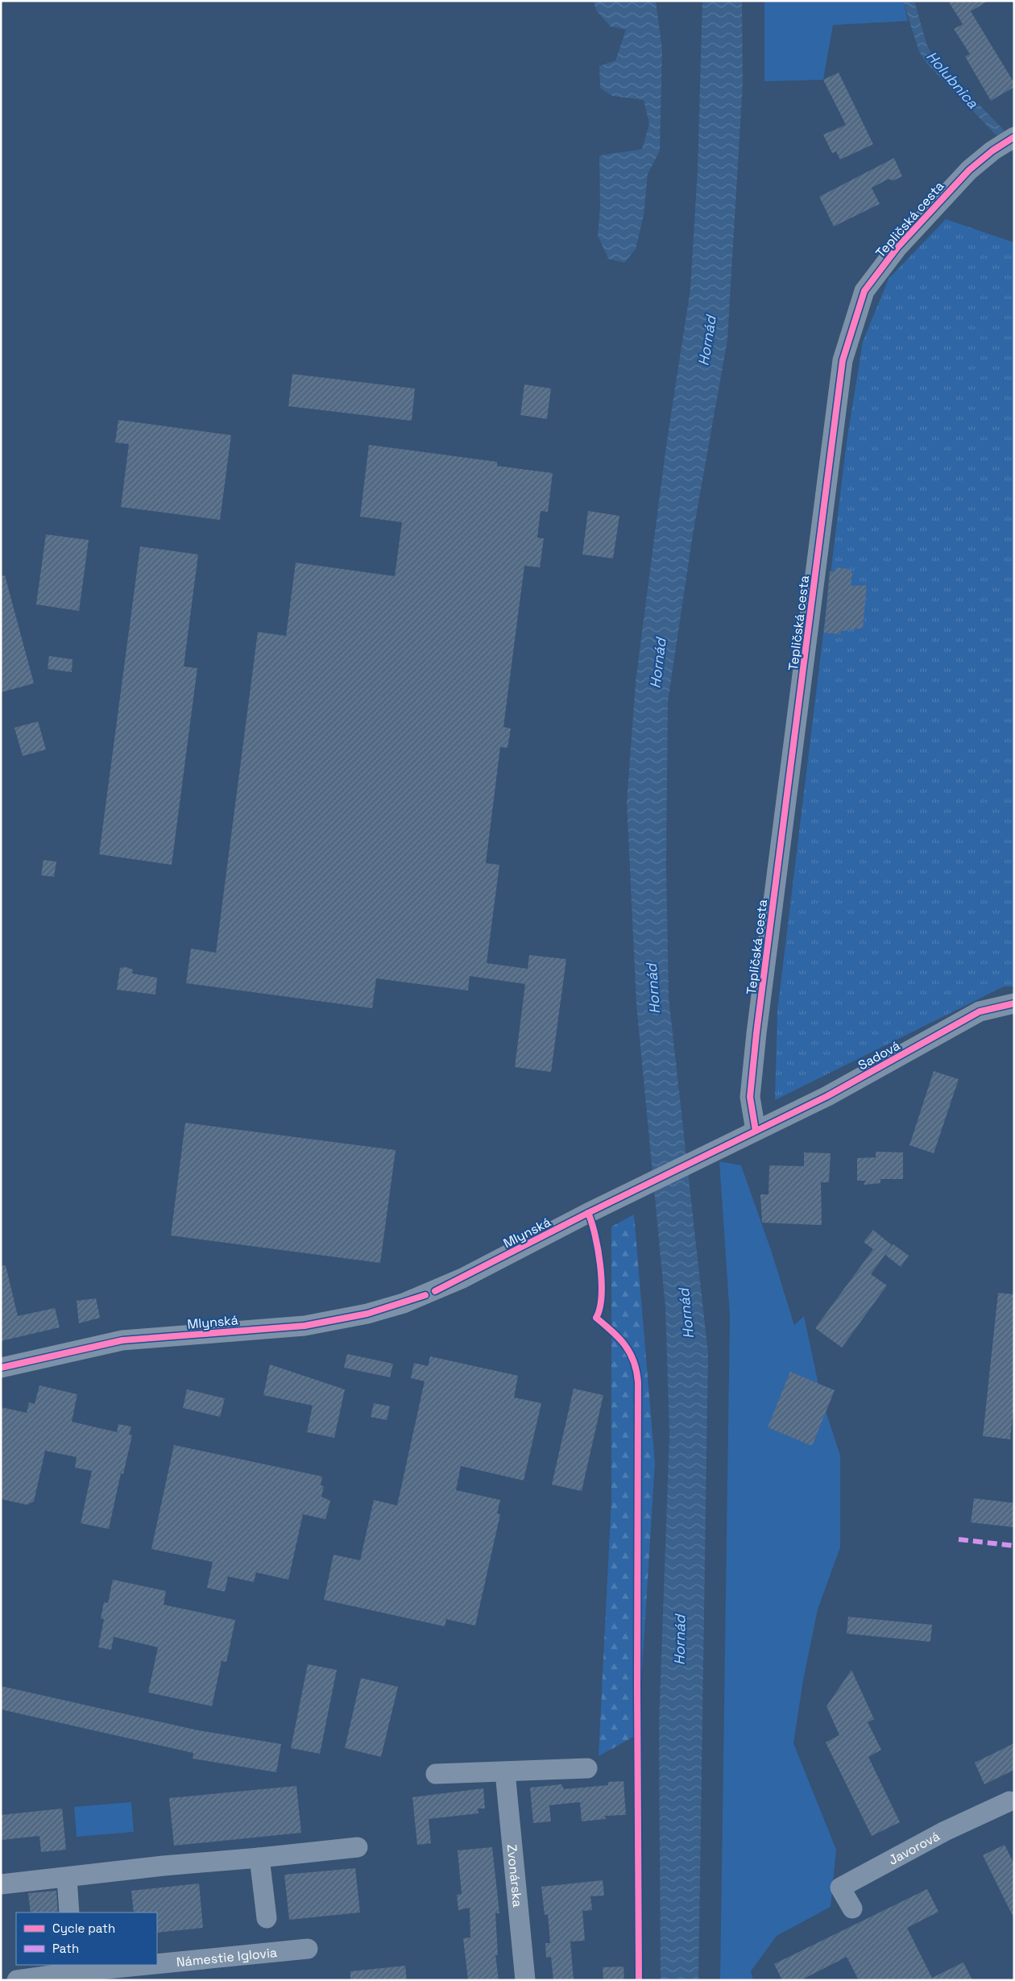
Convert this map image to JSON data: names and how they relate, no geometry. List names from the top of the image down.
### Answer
{
  "streets": {
    "street": [
      "Tepličská cesta",
      "Sadová",
      "Mlynská",
      "Javorová",
      "Zvonárska",
      "Námestie Iglovia"
    ]
  },
  "crossings": [
    ["Tepličská cesta", "Sadová"],
    ["Tepličská cesta", "Mlynská"],
    ["Sadová", "Mlynská"]
  ],
  "water": ["Holubnica", "Hornád"],
  "legend": ["Cycle path", "Path"]
}
